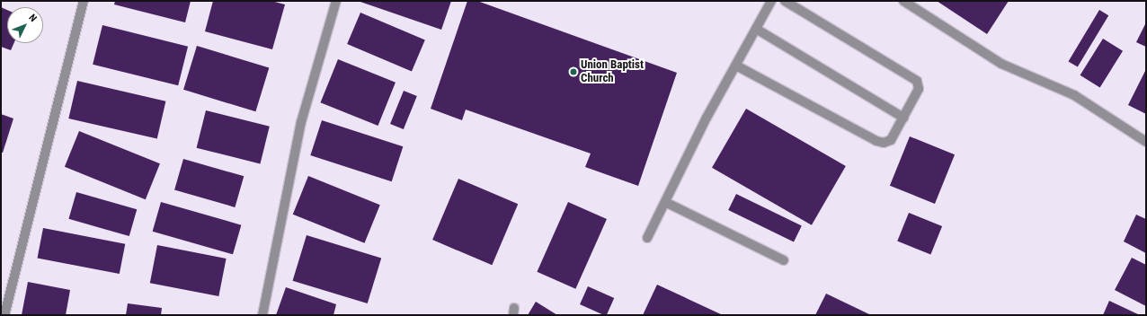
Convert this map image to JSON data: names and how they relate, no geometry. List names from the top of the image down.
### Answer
{
  "places": ["Union Baptist Church"],
  "north": "top right"
}
